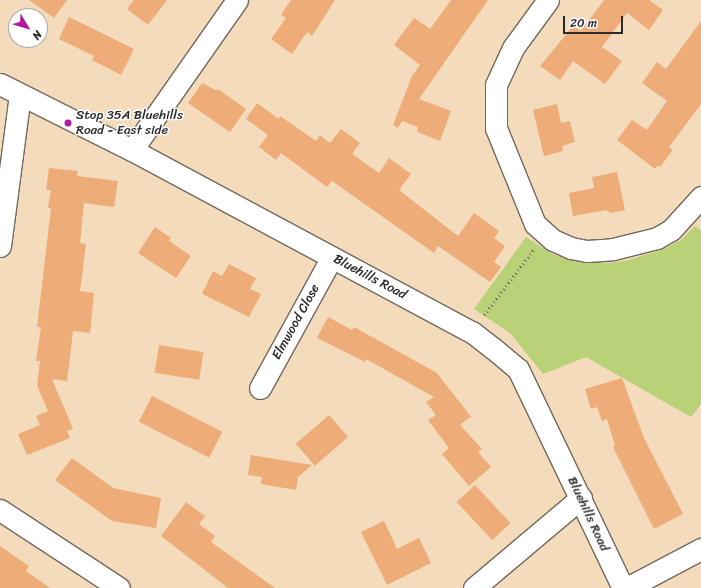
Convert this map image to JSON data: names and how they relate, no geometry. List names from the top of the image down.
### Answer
{
  "streets": {
    "street": ["Bluehills Road", "Elmwood Close"]
  },
  "crossings": [
    ["Bluehills Road", "Elmwood Close"]
  ],
  "places": ["Stop 35A Bluehills Road - East side"],
  "scale_bar": "20 m",
  "north": "bottom right"
}
